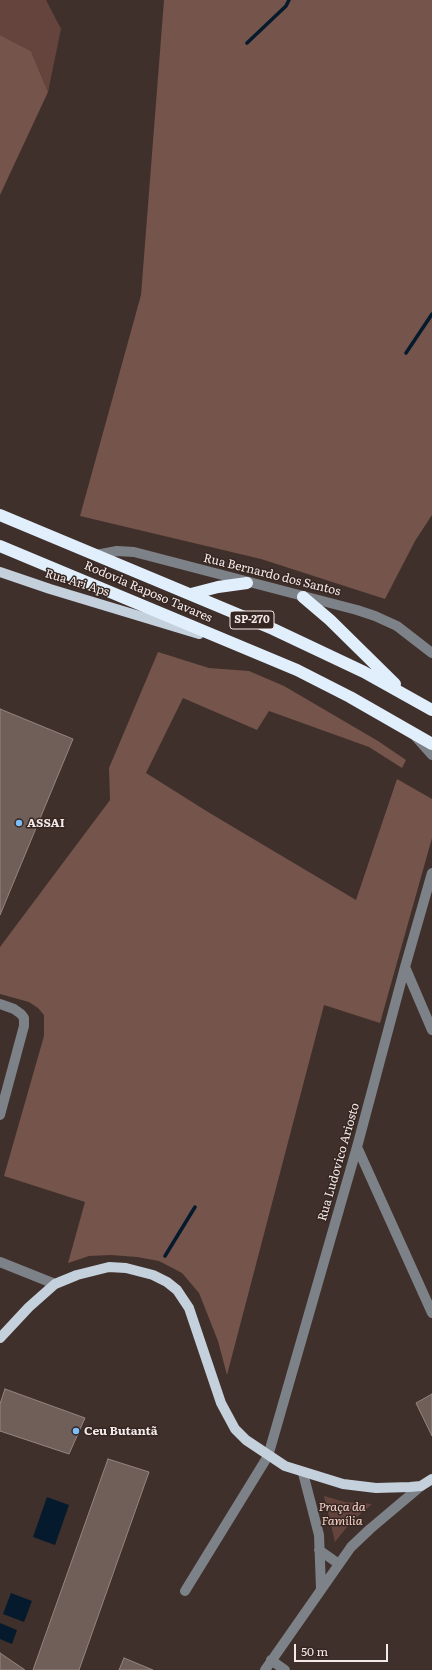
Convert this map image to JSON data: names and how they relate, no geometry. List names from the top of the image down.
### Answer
{
  "streets": {
    "highway": ["Rodovia Raposo Tavares", "SP-270"],
    "main road": ["Rua Ari Aps"],
    "street": ["Rua Bernardo dos Santos", "Rua Ludovico Ariosto"]
  },
  "crossings": [
    ["Rua Bernardo dos Santos", "Rodovia Raposo Tavares"],
    ["Rua Ari Aps", "Rodovia Raposo Tavares"]
  ],
  "parks": ["Praça da Família"],
  "places": ["ASSAI", "Ceu Butantã"],
  "scale_bar": "50 m"
}
